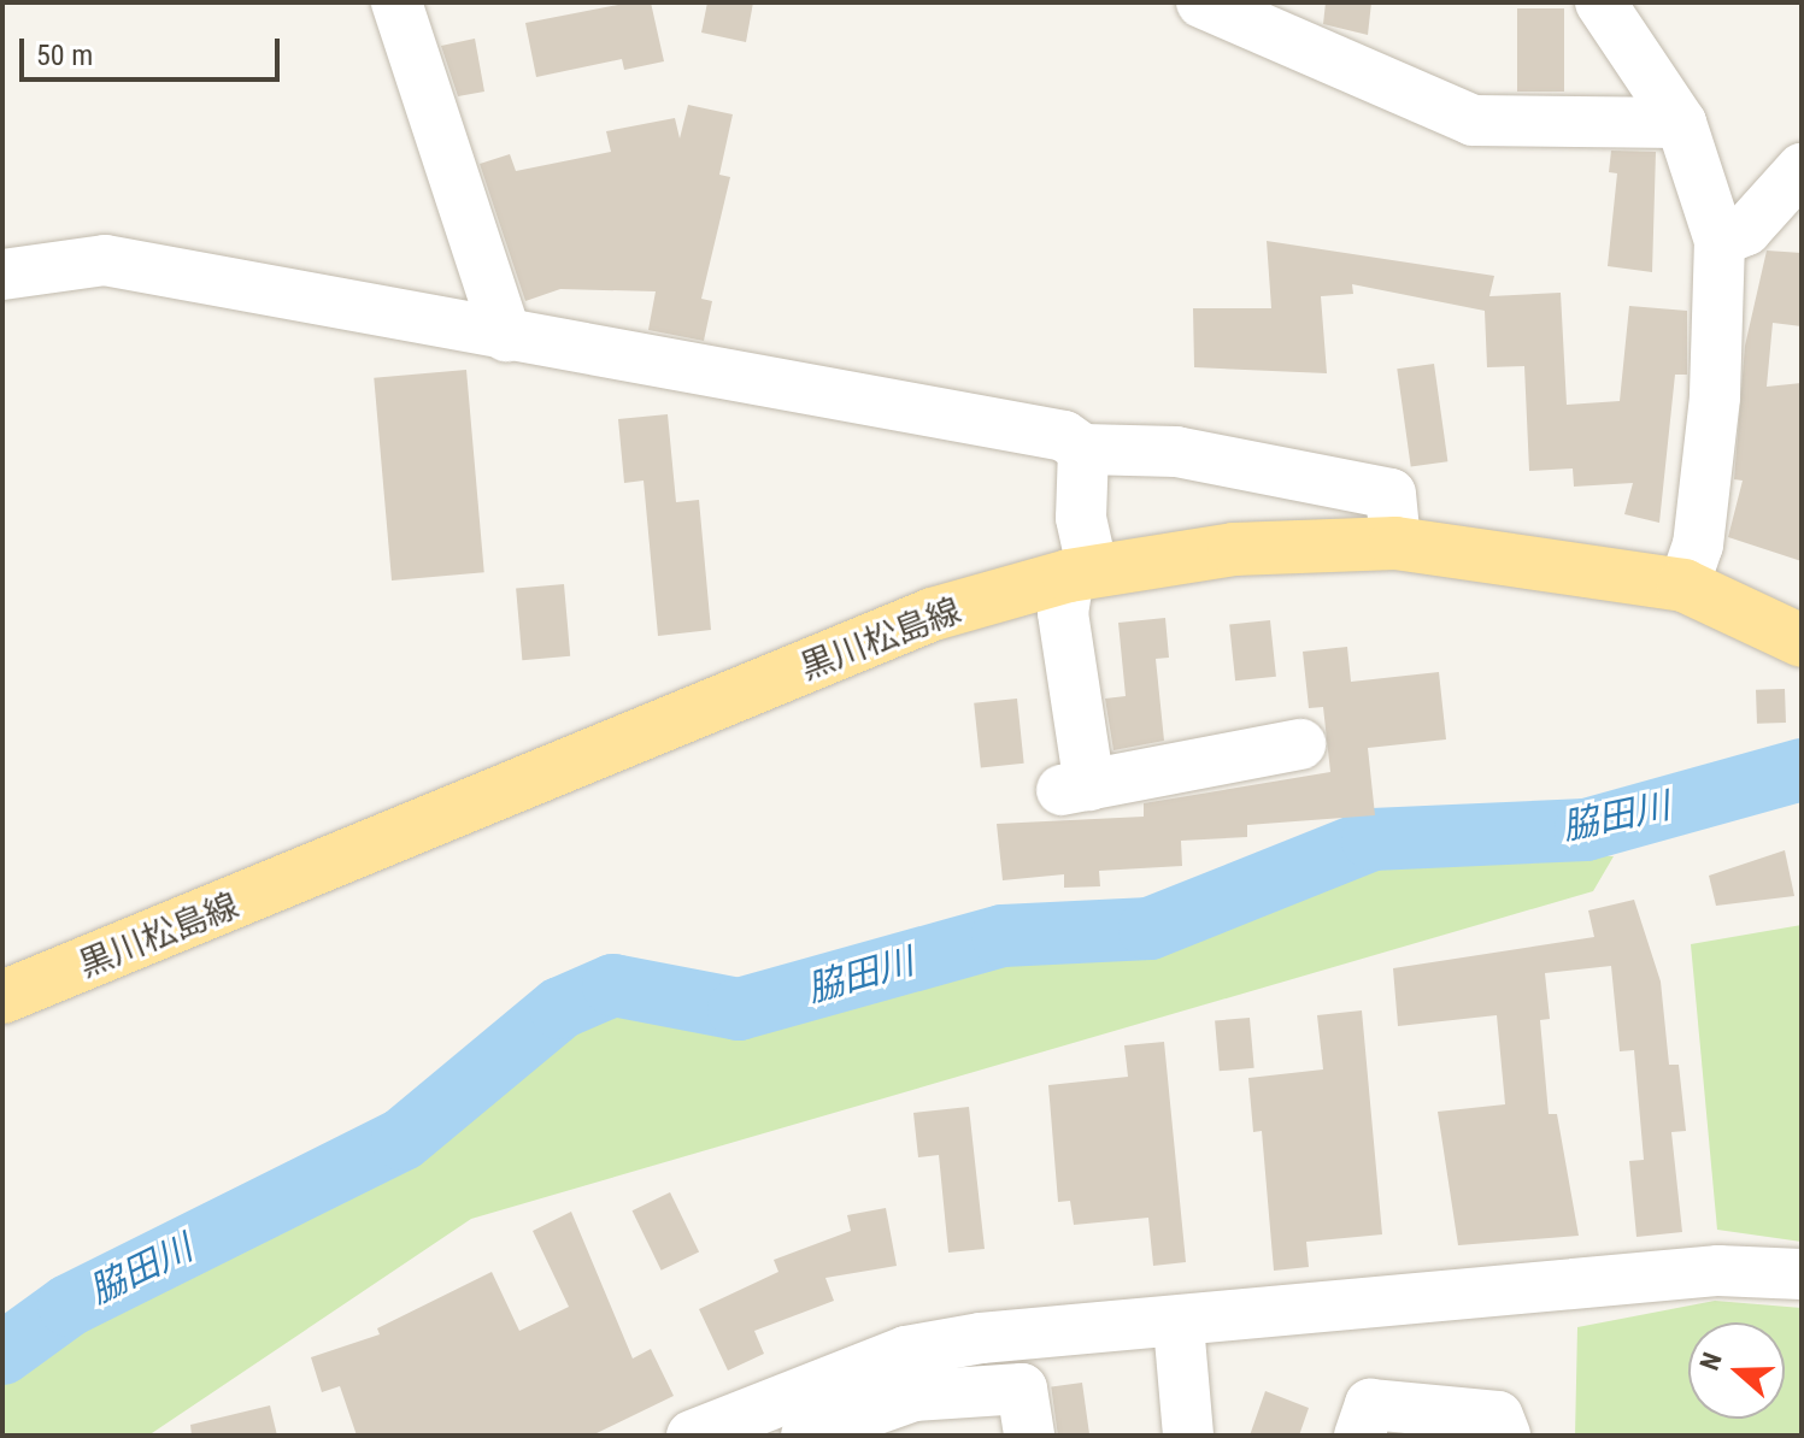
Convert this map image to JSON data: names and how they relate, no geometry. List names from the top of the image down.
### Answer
{
  "streets": {
    "main road": ["黒川松島線"]
  },
  "water": ["脇田川"],
  "scale_bar": "50 m",
  "north": "left"
}
